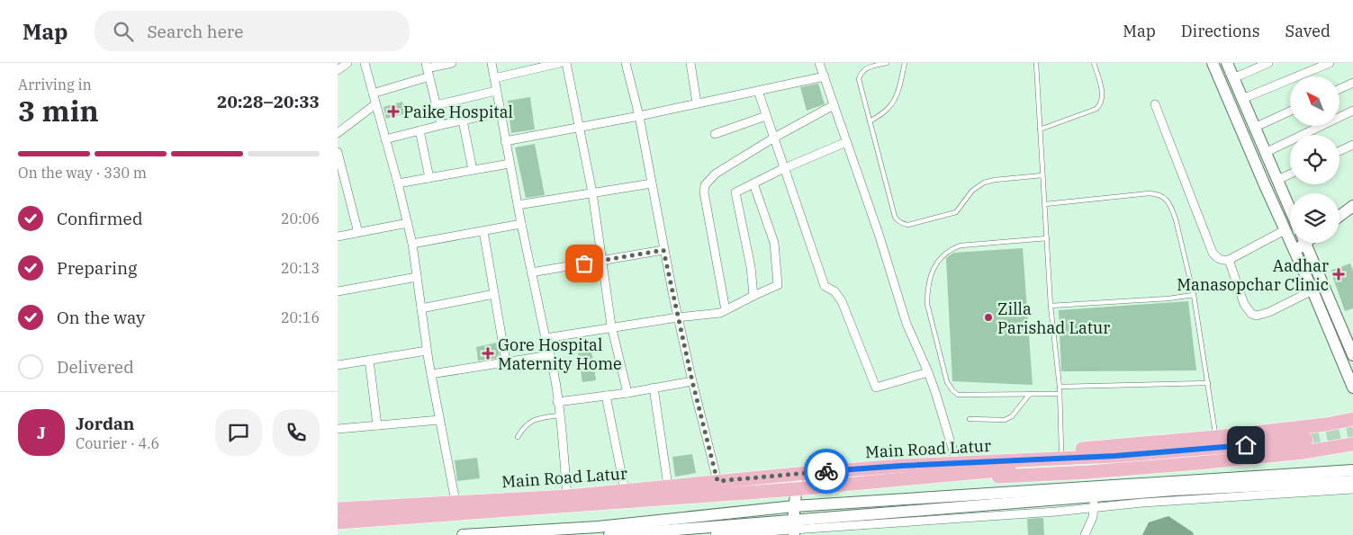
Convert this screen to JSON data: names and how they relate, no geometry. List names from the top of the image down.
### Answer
{
  "streets": {
    "main road": ["Main Road Latur"]
  },
  "places": {
    "health": ["Paike Hospital", "Aadhar Manasopchar Clinic", "Gore Hospital Maternity Home"],
    "other": ["Zilla Parishad Latur"]
  },
  "north": "top left",
  "page": {
    "header": "Map",
    "search": "Search here",
    "nav": ["Map", "Directions", "Saved"],
    "heading": ["3 min", "Arriving in", "20:28–20:33"],
    "panel": ["Jordan", "Courier · 4.6"],
    "bar": "On the way · 330 m",
    "list": [
      ["Confirmed", "20:06"],
      ["Preparing", "20:13"],
      ["On the way", "20:16"],
      "Delivered"
    ],
    "round": "J"
  }
}
